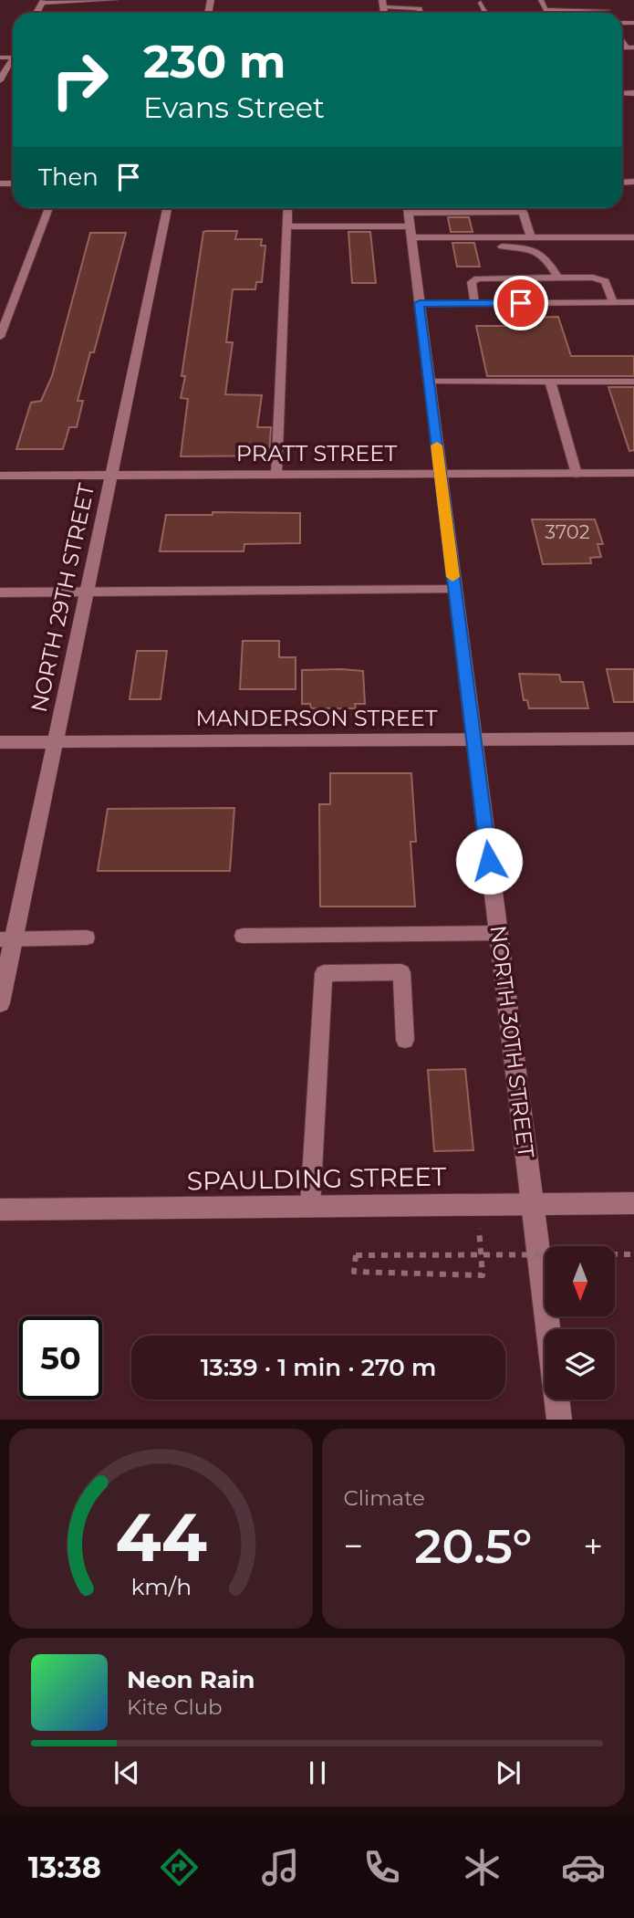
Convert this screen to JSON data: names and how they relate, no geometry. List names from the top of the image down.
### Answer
{
  "streets": {
    "street": [
      "PRATT STREET",
      "NORTH 29TH STREET",
      "MANDERSON STREET",
      "NORTH 30TH STREET",
      "SPAULDING STREET"
    ]
  },
  "crossings": [
    ["PRATT STREET", "NORTH 29TH STREET"],
    ["PRATT STREET", "NORTH 30TH STREET"],
    ["NORTH 29TH STREET", "MANDERSON STREET"],
    ["MANDERSON STREET", "NORTH 30TH STREET"],
    ["NORTH 30TH STREET", "SPAULDING STREET"]
  ],
  "house_numbers": ["3702"],
  "north": "bottom",
  "page": {
    "turn": ["230 m", "Evans Street"],
    "then": "Then",
    "limit": "50",
    "trip": "13:39 · 1 min · 270 m",
    "tile": "Climate",
    "heat": ["−", "20.5°", "+"],
    "song": ["Neon Rain", "Kite Club"],
    "tabs": "13:38",
    "gauge": ["44", "km/h"]
  }
}
